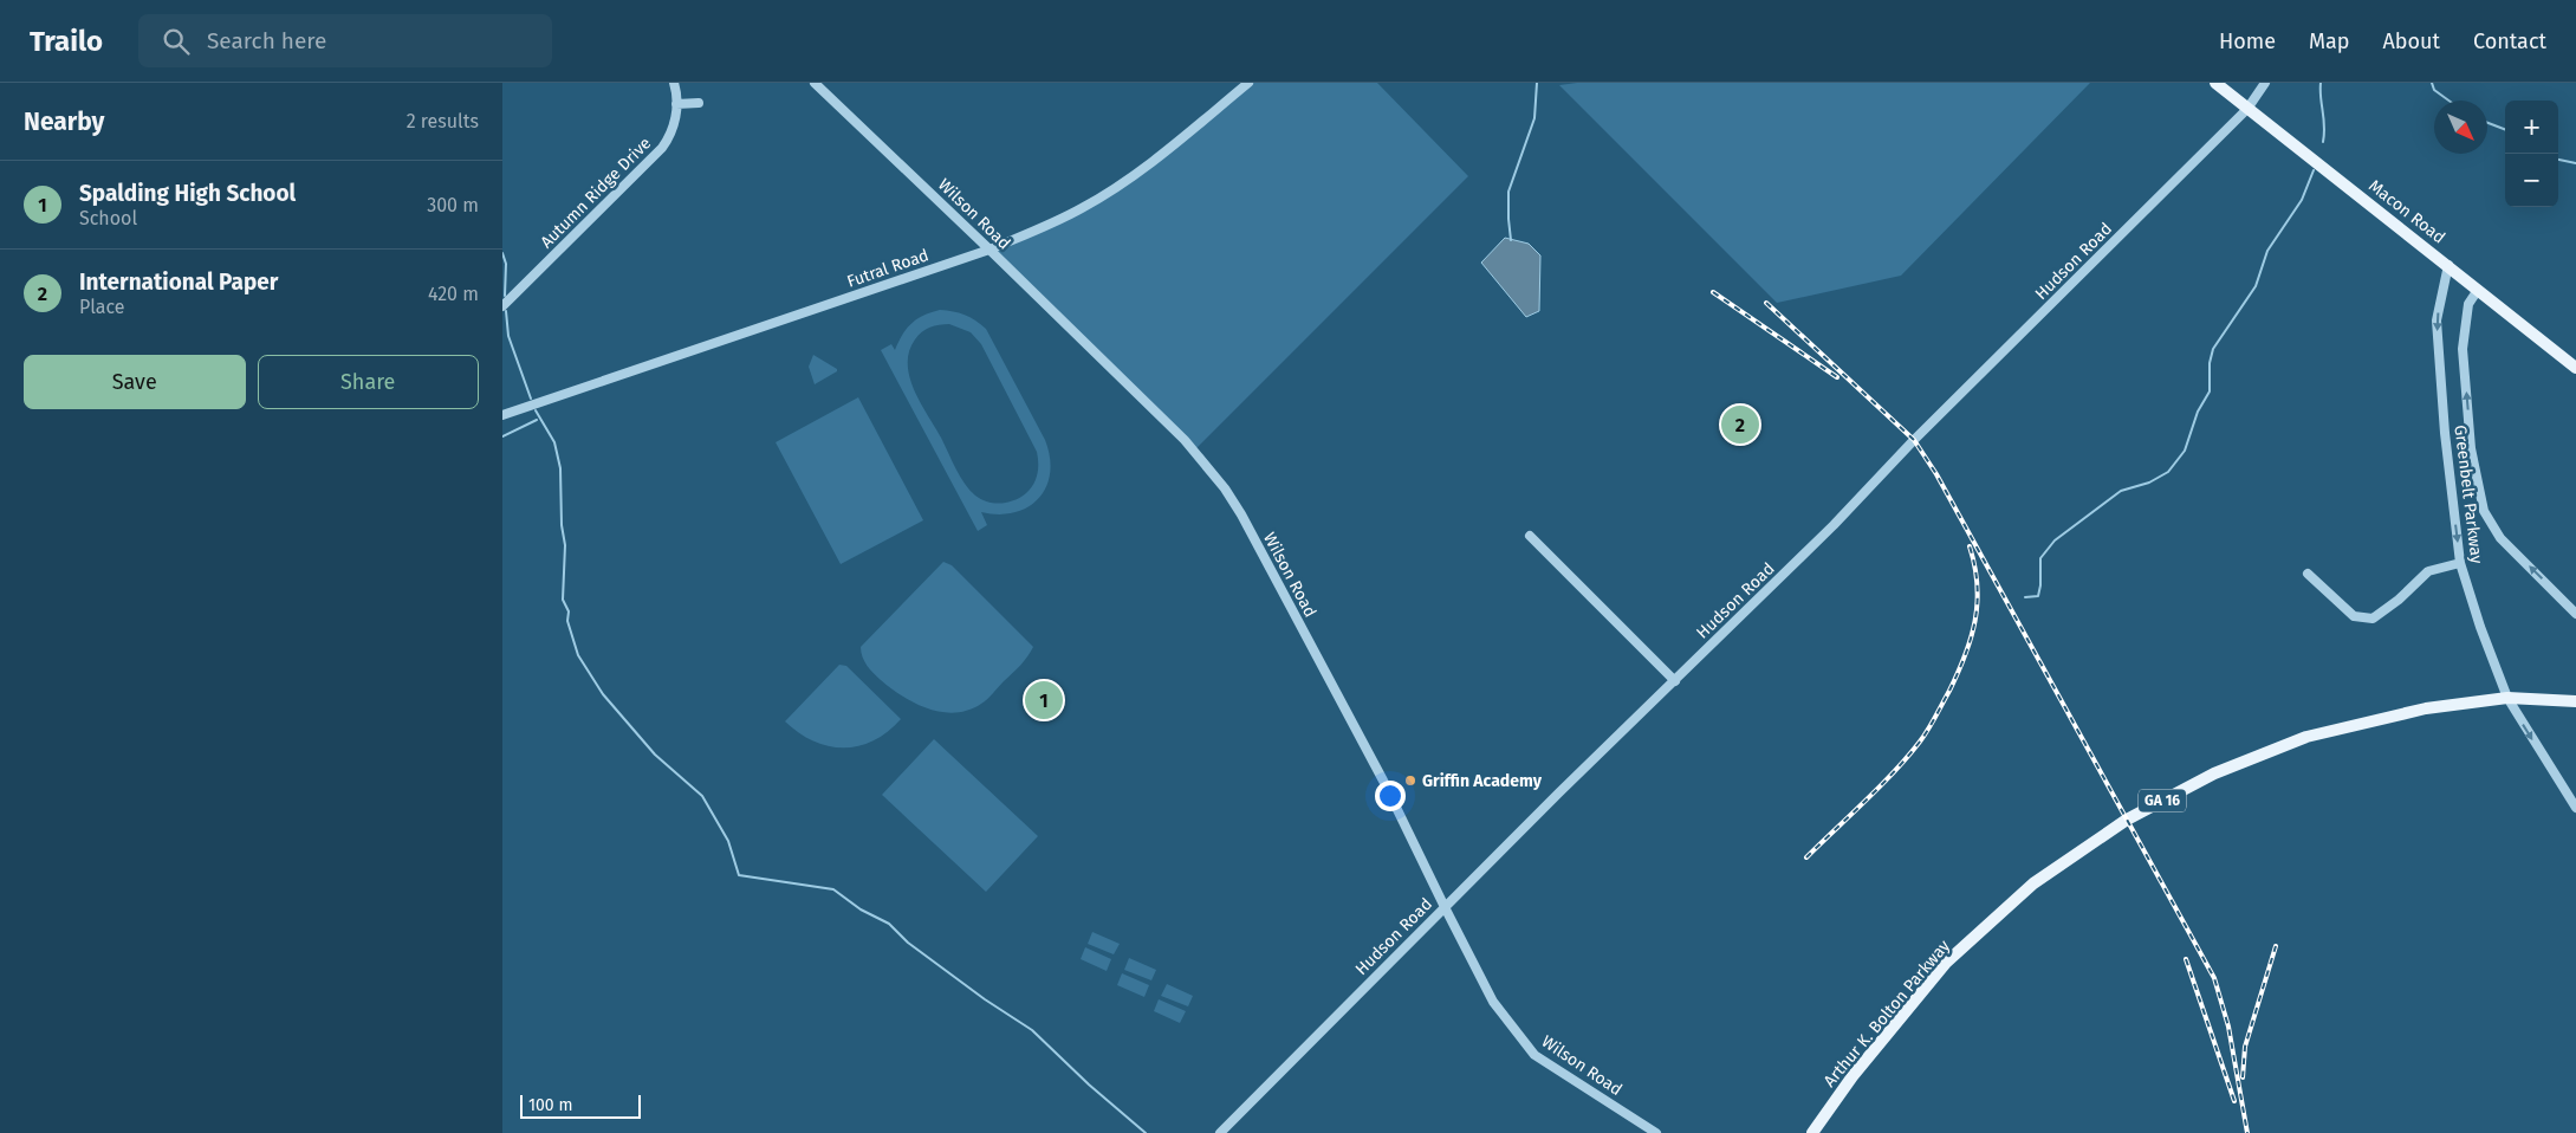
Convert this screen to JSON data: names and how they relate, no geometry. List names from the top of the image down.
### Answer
{
  "streets": {
    "main road": ["Macon Road", "GA 16", "Arthur K. Bolton Parkway"],
    "street": [
      "Autumn Ridge Drive",
      "Wilson Road",
      "Hudson Road",
      "Futral Road",
      "Greenbelt Parkway"
    ]
  },
  "crossings": [
    ["Macon Road", "Hudson Road"],
    ["Macon Road", "Greenbelt Parkway"],
    ["Wilson Road", "Hudson Road"],
    ["Wilson Road", "Futral Road"],
    ["Greenbelt Parkway", "Arthur K. Bolton Parkway"]
  ],
  "places": ["Griffin Academy"],
  "scale_bar": "100 m",
  "north": "bottom right",
  "page": {
    "header": "Trailo",
    "search": "Search here",
    "nav": [
      "Home",
      "Map",
      "About",
      "Contact"
    ],
    "heading": ["Nearby", "2 results"],
    "map_buttons": ["+", "−"],
    "list": [
      {
        "mark": "1",
        "name": "Spalding High School",
        "note": "School",
        "value": "300 m"
      },
      {
        "mark": "2",
        "name": "International Paper",
        "note": "Place",
        "value": "420 m"
      }
    ],
    "buttons": ["Save", "Share"],
    "pins": ["2", "1"],
    "scale": "100 m"
  }
}
